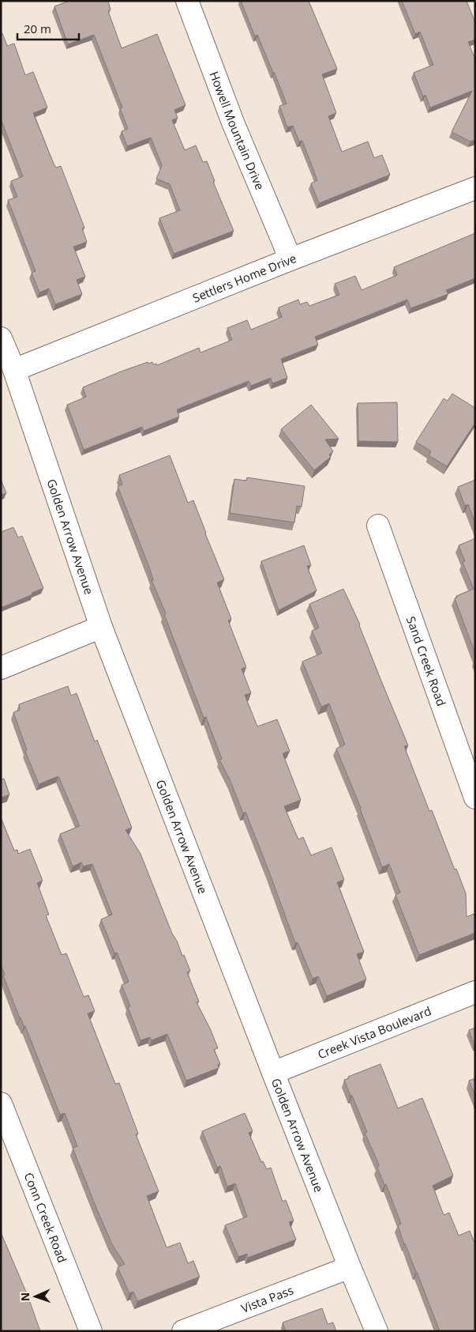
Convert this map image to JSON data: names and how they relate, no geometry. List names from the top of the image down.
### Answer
{
  "streets": {
    "street": [
      "Howell Mountain Drive",
      "Settlers Home Drive",
      "Golden Arrow Avenue",
      "Sand Creek Road",
      "Creek Vista Boulevard",
      "Conn Creek Road",
      "Vista Pass"
    ]
  },
  "crossings": [
    ["Howell Mountain Drive", "Settlers Home Drive"],
    ["Settlers Home Drive", "Golden Arrow Avenue"],
    ["Golden Arrow Avenue", "Creek Vista Boulevard"],
    ["Golden Arrow Avenue", "Vista Pass"]
  ],
  "scale_bar": "20 m",
  "north": "left"
}
